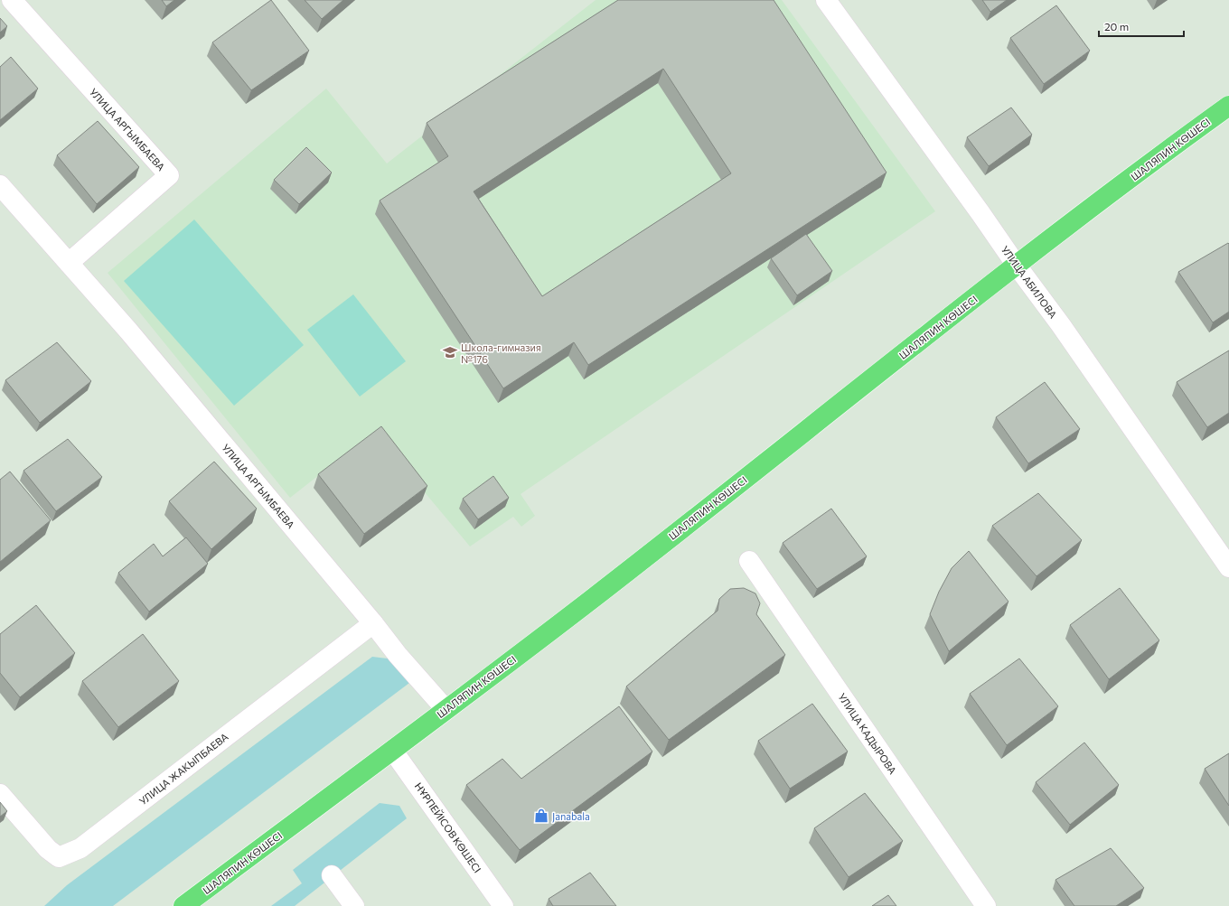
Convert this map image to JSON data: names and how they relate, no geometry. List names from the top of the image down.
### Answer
{
  "streets": {
    "main road": ["ШАЛЯПИН КӨШЕСІ"],
    "street": [
      "УЛИЦА АРГЫМБАЕВА",
      "УЛИЦА АБИЛОВА",
      "УЛИЦА КАДЫРОВА",
      "УЛИЦА ЖАКЫПБАЕВА",
      "НҰРПЕЙІСОВ КӨШЕСІ"
    ]
  },
  "crossings": [
    ["УЛИЦА АРГЫМБАЕВА", "ШАЛЯПИН КӨШЕСІ"],
    ["УЛИЦА АРГЫМБАЕВА", "УЛИЦА ЖАКЫПБАЕВА"],
    ["ШАЛЯПИН КӨШЕСІ", "УЛИЦА АБИЛОВА"],
    ["ШАЛЯПИН КӨШЕСІ", "НҰРПЕЙІСОВ КӨШЕСІ"]
  ],
  "places": {
    "school or university": ["Школа-гимназия №176"],
    "shop": ["Janabala"]
  },
  "scale_bar": "20 m"
}
